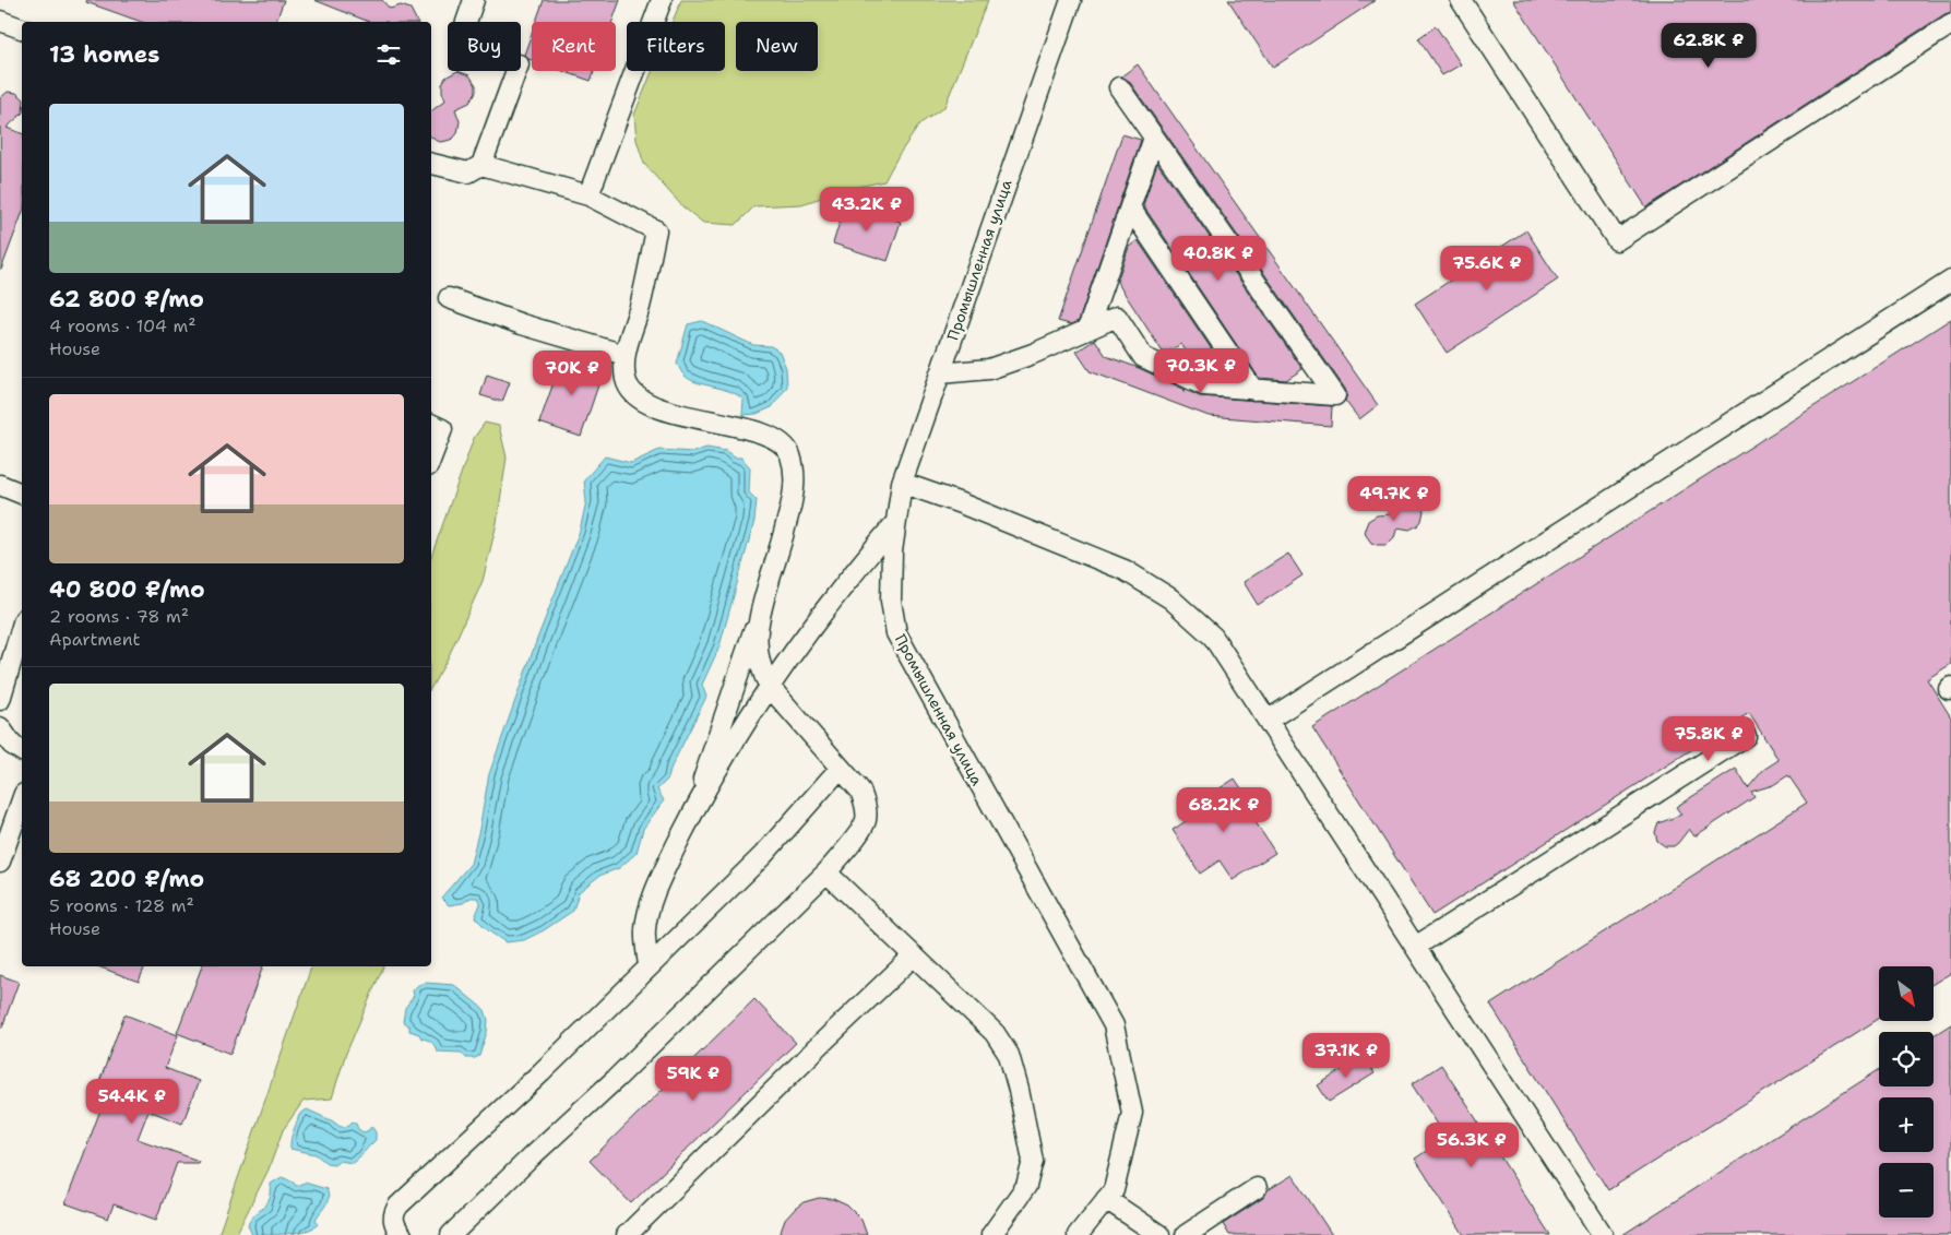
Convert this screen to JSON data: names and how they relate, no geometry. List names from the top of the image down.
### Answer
{
  "streets": {
    "street": ["Промышленная улица"]
  },
  "north": "bottom right",
  "page": {
    "chip": [
      "Buy",
      "Rent",
      "Filters",
      "New"
    ],
    "heading": "13 homes",
    "price": [
      "62.8K ₽",
      "43.2K ₽",
      "40.8K ₽",
      "75.6K ₽",
      "70.3K ₽",
      "70K ₽",
      "49.7K ₽",
      "75.8K ₽",
      "68.2K ₽",
      "37.1K ₽",
      "59K ₽",
      "54.4K ₽",
      "56.3K ₽"
    ],
    "list": [
      {
        "name": "62 800 ₽/mo",
        "note": "4 rooms · 104 m² · House"
      },
      {
        "name": "40 800 ₽/mo",
        "note": "2 rooms · 78 m² · Apartment"
      },
      {
        "name": "68 200 ₽/mo",
        "note": "5 rooms · 128 m² · House"
      }
    ],
    "map_buttons": ["+", "−"]
  }
}
